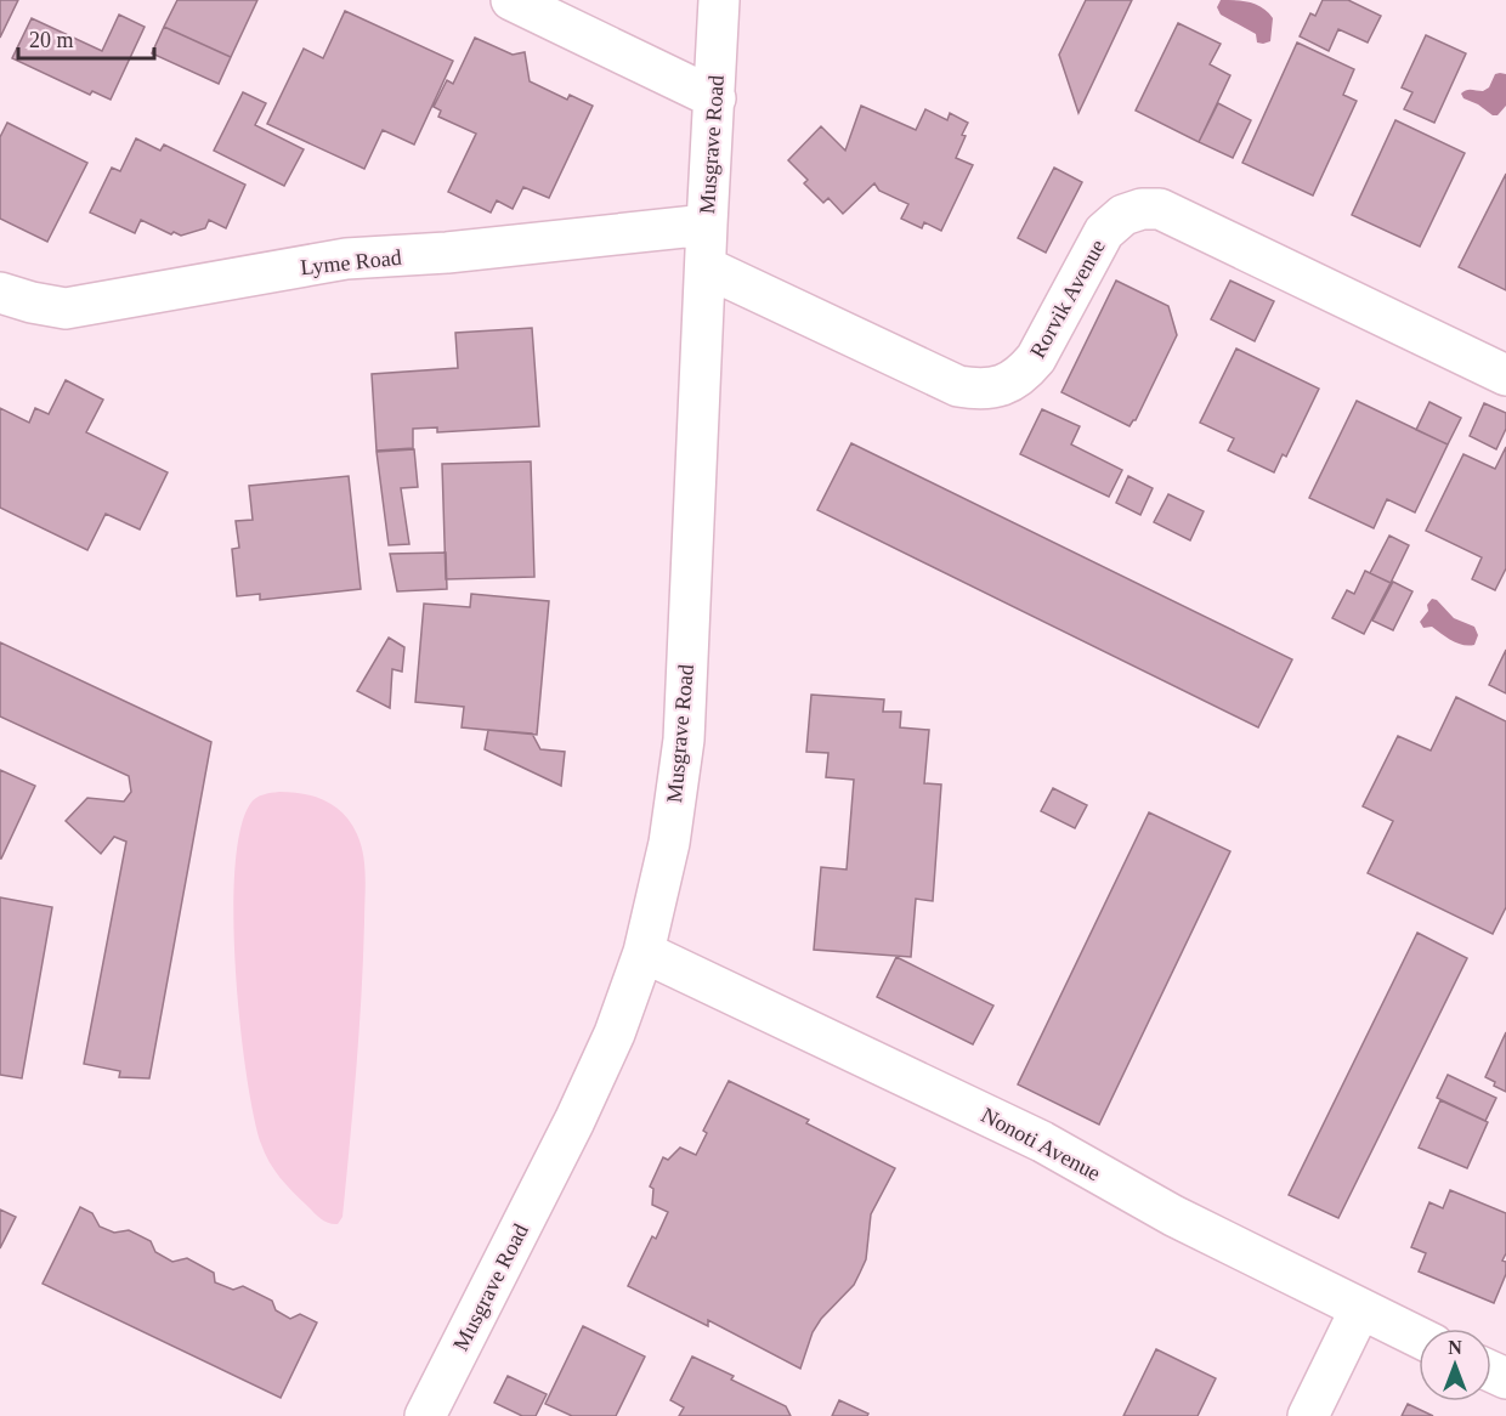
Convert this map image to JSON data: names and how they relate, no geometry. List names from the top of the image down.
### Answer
{
  "streets": {
    "street": [
      "Musgrave Road",
      "Lyme Road",
      "Rorvik Avenue",
      "Nonoti Avenue"
    ]
  },
  "crossings": [
    ["Musgrave Road", "Lyme Road"],
    ["Musgrave Road", "Rorvik Avenue"],
    ["Musgrave Road", "Nonoti Avenue"]
  ],
  "scale_bar": "20 m",
  "north": "top"
}
